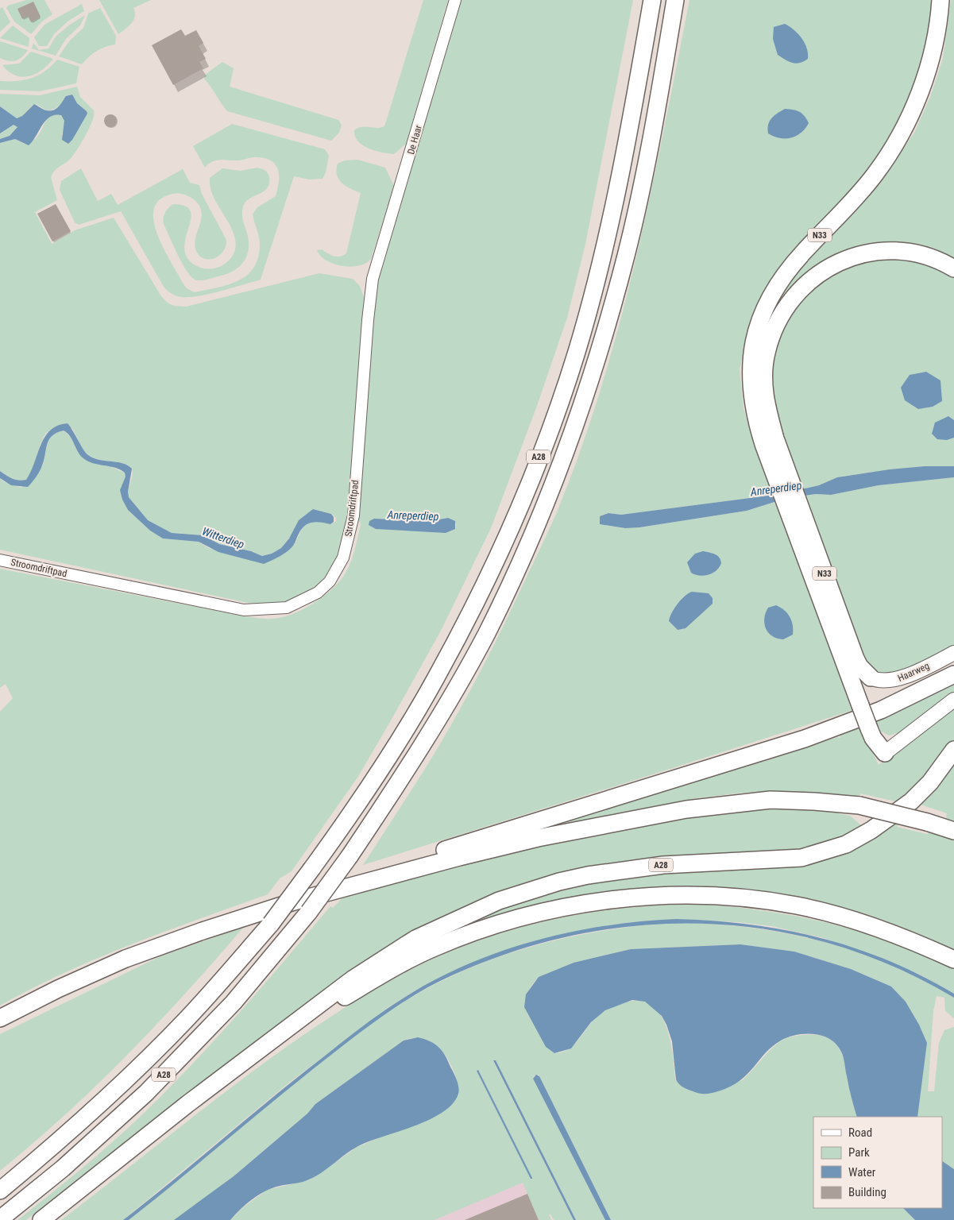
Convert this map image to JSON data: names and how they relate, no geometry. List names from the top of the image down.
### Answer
{
  "streets": {
    "highway": ["N33", "A28"],
    "main road": ["Haarweg"],
    "street": ["De Haar", "Stroomdriftpad"]
  },
  "crossings": [
    ["De Haar", "Stroomdriftpad"],
    ["N33", "Haarweg"]
  ],
  "water": ["Anreperdiep", "Witterdiep"],
  "legend": [
    "Road",
    "Park",
    "Water",
    "Building"
  ]
}
